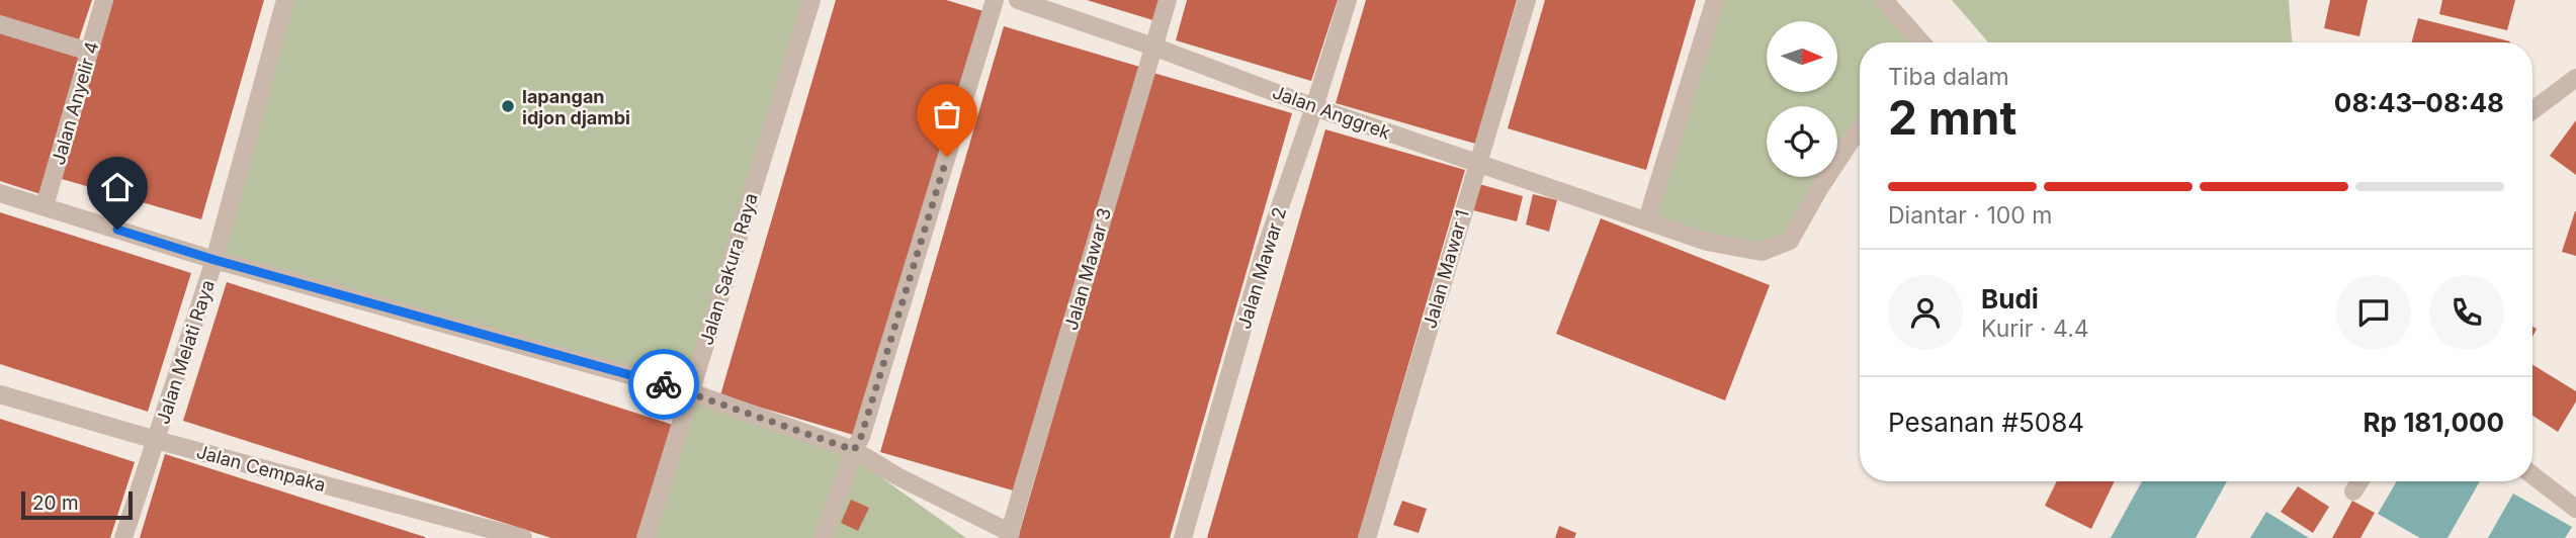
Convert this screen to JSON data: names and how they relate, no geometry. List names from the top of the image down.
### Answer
{
  "streets": {
    "street": [
      "Jalan Anyelir 4",
      "Jalan Anggrek",
      "Jalan Mawar 2",
      "Jalan Sakura Raya",
      "Jalan Mawar 3",
      "Jalan Mawar 1",
      "Jalan Melati Raya",
      "Jalan Cempaka"
    ]
  },
  "crossings": [
    ["Jalan Anggrek", "Jalan Mawar 2"],
    ["Jalan Anggrek", "Jalan Mawar 3"],
    ["Jalan Anggrek", "Jalan Mawar 1"],
    ["Jalan Melati Raya", "Jalan Cempaka"]
  ],
  "places": ["lapangan idjon djambi"],
  "scale_bar": "20 m",
  "north": "right",
  "page": {
    "heading": ["2 mnt", "Tiba dalam", "08:43–08:48"],
    "panel": [
      "Budi",
      "Kurir · 4.4",
      "Pesanan #5084",
      "Rp 181,000"
    ],
    "bar": "Diantar · 100 m",
    "scale": "20 m"
  }
}
